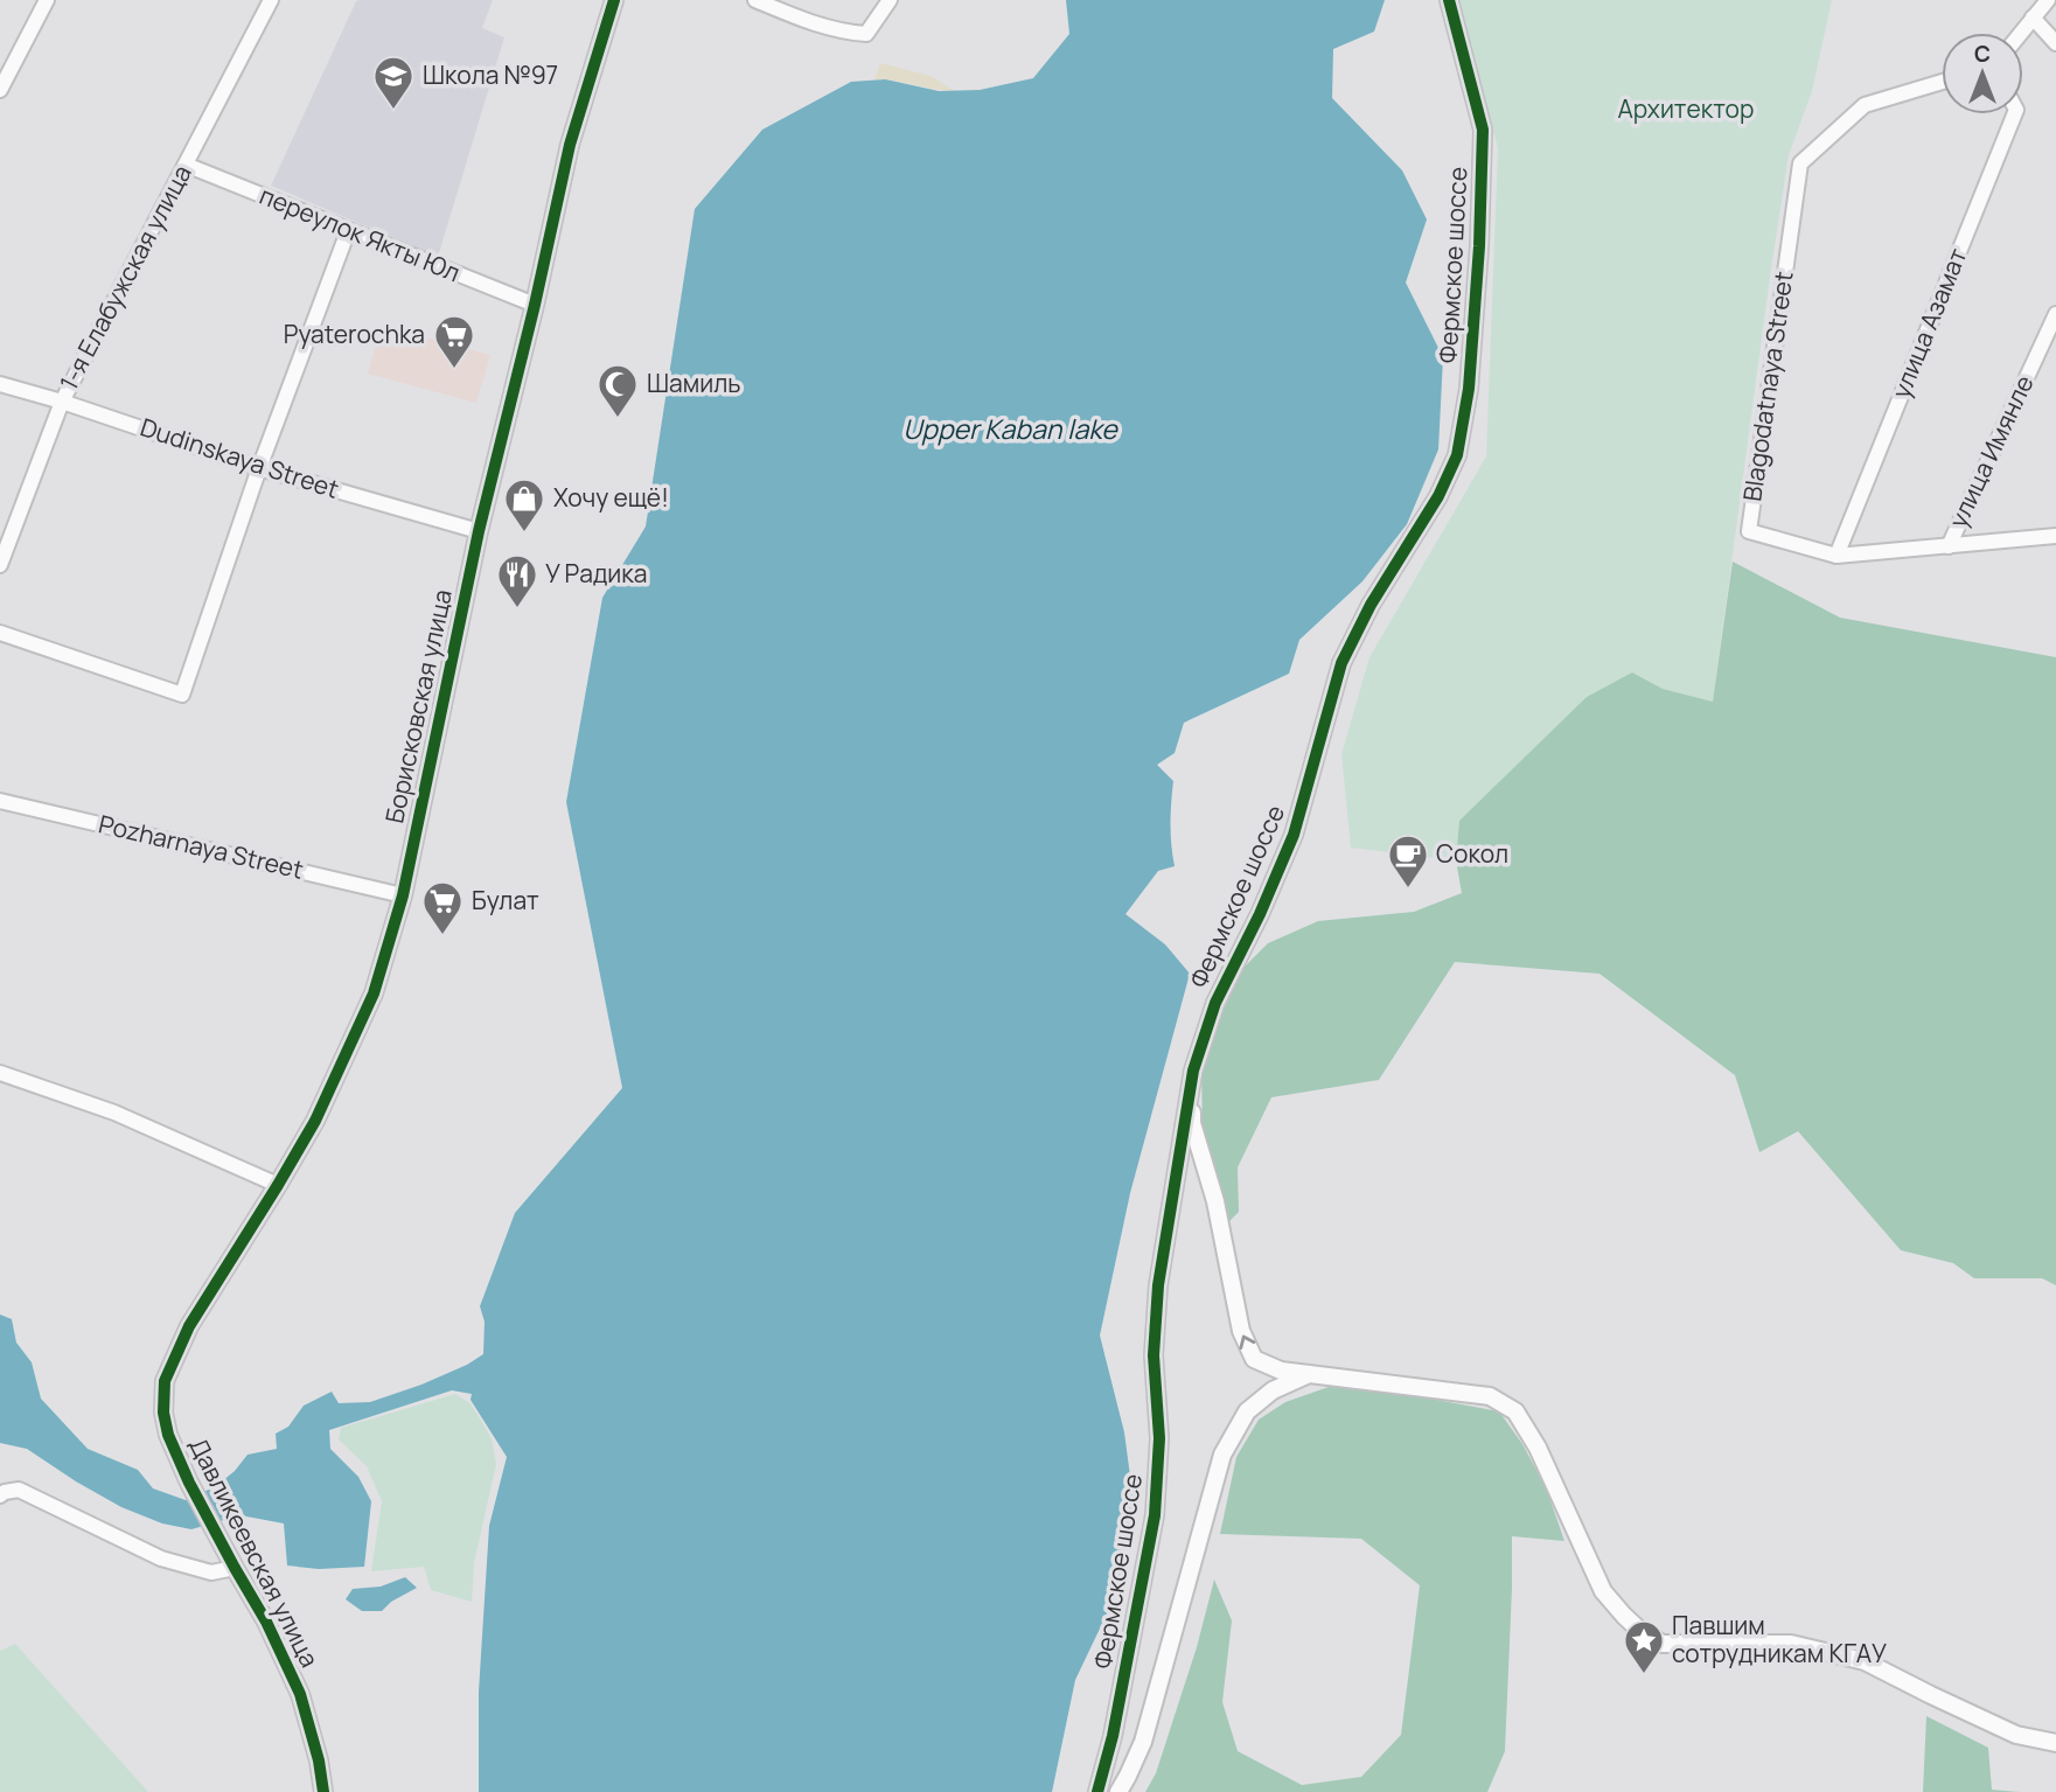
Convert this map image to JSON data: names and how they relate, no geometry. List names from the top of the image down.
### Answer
{
  "streets": {
    "street": [
      "переулок Якты Юл",
      "Фермское шоссе",
      "1-я Елабужская улица",
      "улица Азамат",
      "Blagodatnaya Street",
      "улица Имянле",
      "Dudinskaya Street",
      "Борисковская улица",
      "Pozharnaya Street",
      "Давликеевская улица"
    ]
  },
  "crossings": [
    ["переулок Якты Юл", "1-я Елабужская улица"],
    ["переулок Якты Юл", "Борисковская улица"],
    ["1-я Елабужская улица", "Dudinskaya Street"],
    ["улица Азамат", "Blagodatnaya Street"],
    ["Blagodatnaya Street", "улица Имянле"],
    ["Dudinskaya Street", "Борисковская улица"],
    ["Борисковская улица", "Pozharnaya Street"],
    ["Борисковская улица", "Давликеевская улица"]
  ],
  "water": ["Upper Kaban lake"],
  "parks": ["Архитектор"],
  "places": {
    "school or university": ["Школа №97"],
    "supermarket": ["Pyaterochka", "Булат"],
    "mosque": ["Шамиль"],
    "shop": ["Хочу ещё!"],
    "restaurant": ["У Радика"],
    "cafe": ["Сокол"],
    "place": ["Павшим сотрудникам КГАУ"]
  },
  "north": "top"
}
